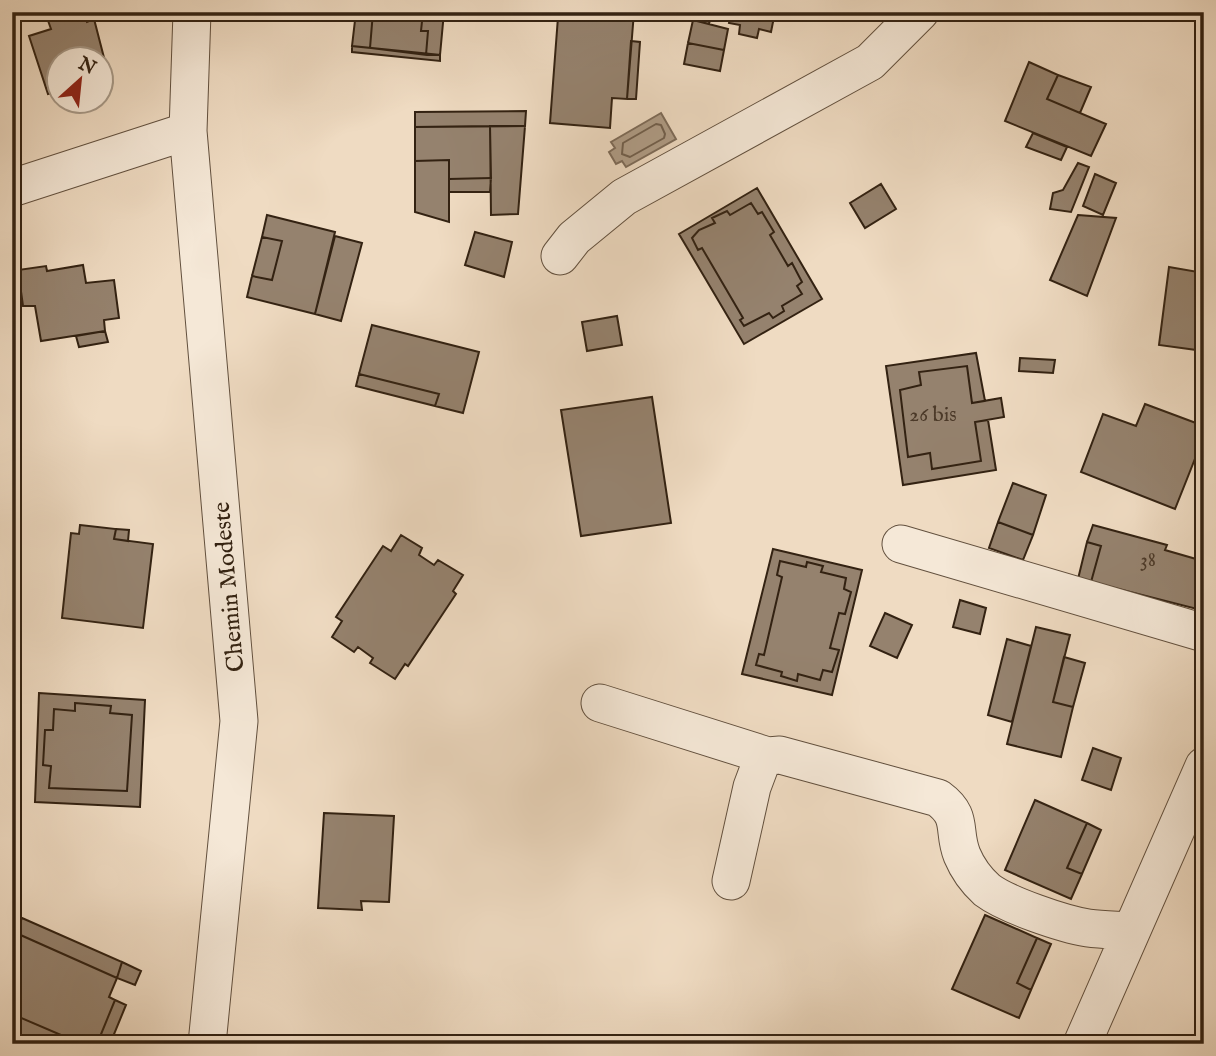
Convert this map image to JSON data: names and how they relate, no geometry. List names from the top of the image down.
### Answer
{
  "streets": {
    "street": ["Chemin Modeste"]
  },
  "house_numbers": ["26 bis", "38"],
  "north": "top right"
}
